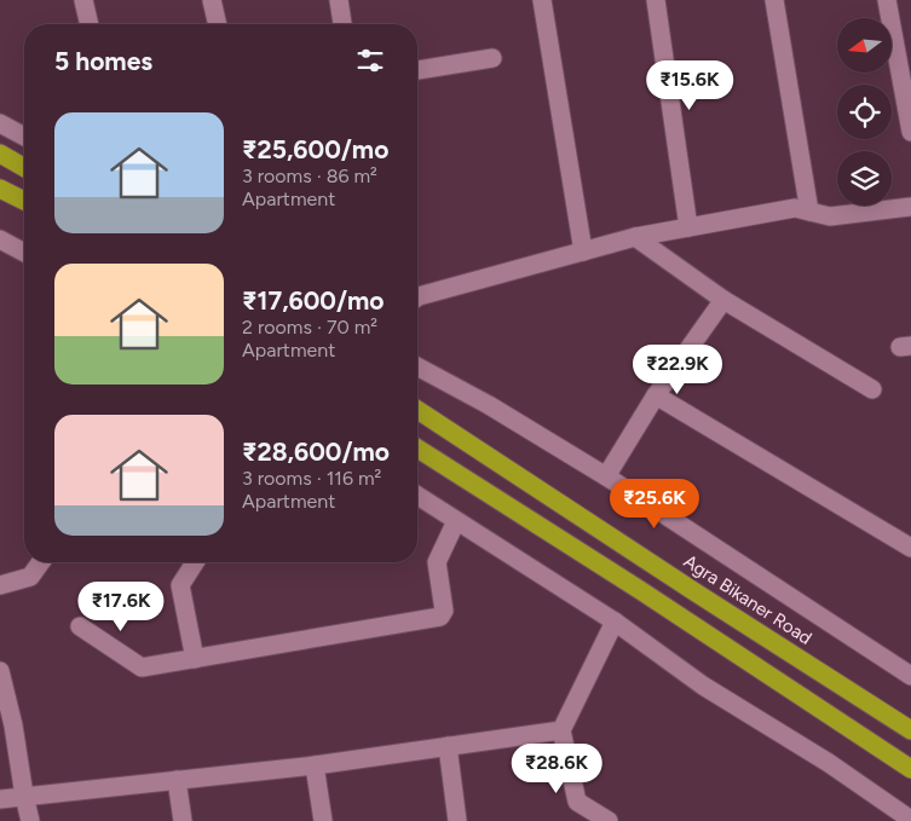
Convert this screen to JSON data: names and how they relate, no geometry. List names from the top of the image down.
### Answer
{
  "streets": {
    "highway": ["Agra Bikaner Road"]
  },
  "north": "left",
  "page": {
    "heading": "5 homes",
    "price": [
      "₹15.6K",
      "₹22.9K",
      "₹25.6K",
      "₹17.6K",
      "₹28.6K"
    ],
    "list": [
      {
        "name": "₹25,600/mo",
        "note": "3 rooms · 86 m² · Apartment"
      },
      {
        "name": "₹17,600/mo",
        "note": "2 rooms · 70 m² · Apartment"
      },
      {
        "name": "₹28,600/mo",
        "note": "3 rooms · 116 m² · Apartment"
      }
    ]
  }
}
